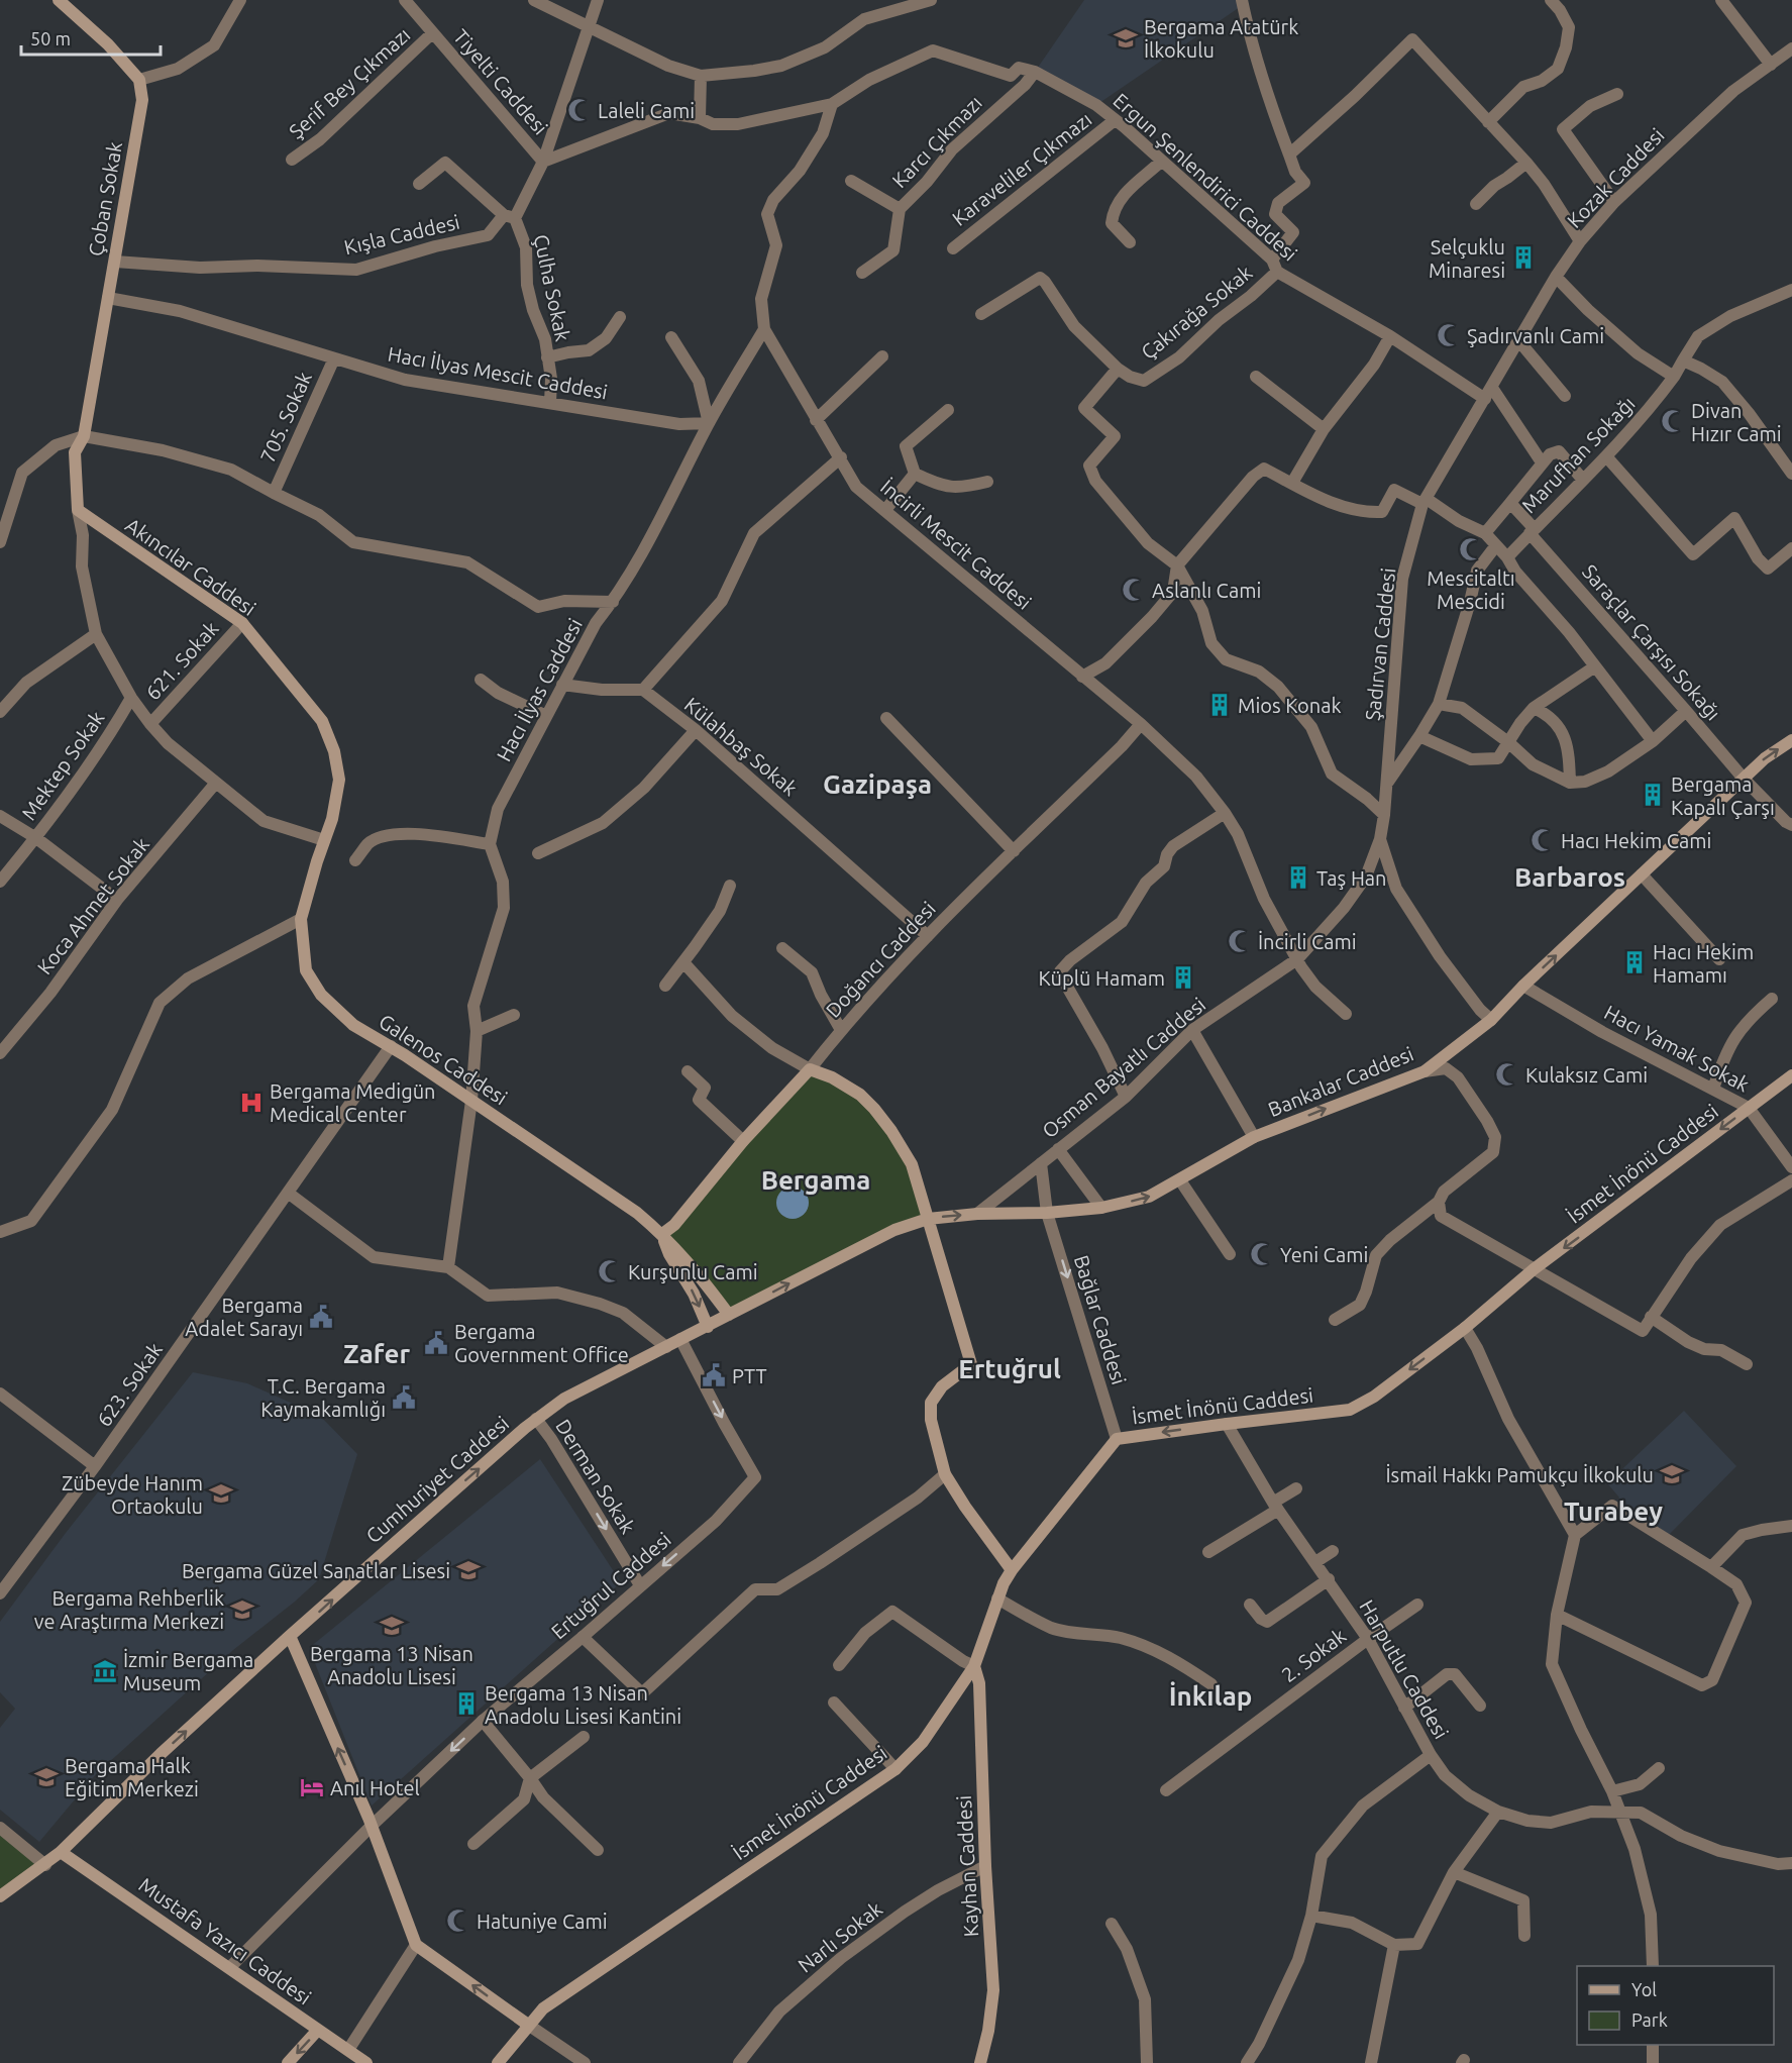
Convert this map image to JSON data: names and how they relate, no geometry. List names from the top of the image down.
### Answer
{
  "streets": {
    "main road": [
      "Çoban Sokak",
      "Akıncılar Caddesi",
      "Doğancı Caddesi",
      "Galenos Caddesi",
      "Bankalar Caddesi",
      "İsmet İnönü Caddesi",
      "Cumhuriyet Caddesi",
      "Kayhan Caddesi",
      "Mustafa Yazıcı Caddesi"
    ],
    "street": [
      "Tiyelti Caddesi",
      "Şerif Bey Çıkmazı",
      "Karcı Çıkmazı",
      "Karaveliler Çıkmazı",
      "Ergun Şenlendirici Caddesi",
      "Kozak Caddesi",
      "Kışla Caddesi",
      "Çulha Sokak",
      "Çakırağa Sokak",
      "Hacı İlyas Mescit Caddesi",
      "705. Sokak",
      "Marufhan Sokağı",
      "İncirli Mescit Caddesi",
      "Saraçlar Çarşısı Sokağı",
      "Şadırvan Caddesi",
      "621. Sokak",
      "Hacı İlyas Caddesi",
      "Külahbaş Sokak",
      "Mektep Sokak",
      "Koca Ahmet Sokak",
      "Hacı Yamak Sokak",
      "Osman Bayatlı Caddesi",
      "Bağlar Caddesi",
      "623. Sokak",
      "Derman Sokak",
      "Ertuğrul Caddesi",
      "2. Sokak",
      "Harputlu Caddesi",
      "Narlı Sokak"
    ]
  },
  "crossings": [
    ["Tiyelti Caddesi", "Şerif Bey Çıkmazı"],
    ["Tiyelti Caddesi", "Kışla Caddesi"],
    ["Karcı Çıkmazı", "Ergun Şenlendirici Caddesi"],
    ["Karaveliler Çıkmazı", "Ergun Şenlendirici Caddesi"],
    ["Ergun Şenlendirici Caddesi", "Kozak Caddesi"],
    ["Ergun Şenlendirici Caddesi", "Çakırağa Sokak"],
    ["Ergun Şenlendirici Caddesi", "Şadırvan Caddesi"],
    ["Kozak Caddesi", "Şadırvan Caddesi"],
    ["Çoban Sokak", "Kışla Caddesi"],
    ["Çoban Sokak", "Hacı İlyas Mescit Caddesi"],
    ["Kışla Caddesi", "Çulha Sokak"],
    ["Çulha Sokak", "Hacı İlyas Mescit Caddesi"],
    ["Hacı İlyas Mescit Caddesi", "705. Sokak"],
    ["Hacı İlyas Mescit Caddesi", "Hacı İlyas Caddesi"],
    ["Marufhan Sokağı", "Saraçlar Çarşısı Sokağı"],
    ["İncirli Mescit Caddesi", "Hacı İlyas Caddesi"],
    ["İncirli Mescit Caddesi", "Doğancı Caddesi"],
    ["İncirli Mescit Caddesi", "Osman Bayatlı Caddesi"],
    ["Akıncılar Caddesi", "621. Sokak"],
    ["Akıncılar Caddesi", "Galenos Caddesi"],
    ["Saraçlar Çarşısı Sokağı", "Bankalar Caddesi"],
    ["Şadırvan Caddesi", "Osman Bayatlı Caddesi"],
    ["Külahbaş Sokak", "Doğancı Caddesi"],
    ["Doğancı Caddesi", "Galenos Caddesi"],
    ["Hacı Yamak Sokak", "Bankalar Caddesi"],
    ["Hacı Yamak Sokak", "İsmet İnönü Caddesi"],
    ["Galenos Caddesi", "623. Sokak"],
    ["Galenos Caddesi", "Cumhuriyet Caddesi"],
    ["Osman Bayatlı Caddesi", "Bankalar Caddesi"],
    ["Osman Bayatlı Caddesi", "Bağlar Caddesi"],
    ["Osman Bayatlı Caddesi", "Cumhuriyet Caddesi"],
    ["Bankalar Caddesi", "Bağlar Caddesi"],
    ["Bankalar Caddesi", "Cumhuriyet Caddesi"],
    ["İsmet İnönü Caddesi", "Bağlar Caddesi"],
    ["İsmet İnönü Caddesi", "Harputlu Caddesi"],
    ["İsmet İnönü Caddesi", "Kayhan Caddesi"],
    ["Derman Sokak", "Cumhuriyet Caddesi"],
    ["Derman Sokak", "Ertuğrul Caddesi"],
    ["Cumhuriyet Caddesi", "Ertuğrul Caddesi"],
    ["Cumhuriyet Caddesi", "Mustafa Yazıcı Caddesi"],
    ["Ertuğrul Caddesi", "Mustafa Yazıcı Caddesi"],
    ["2. Sokak", "Harputlu Caddesi"],
    ["Kayhan Caddesi", "Narlı Sokak"]
  ],
  "one_way": [
    "Bankalar Caddesi",
    "İsmet İnönü Caddesi",
    "Bağlar Caddesi",
    "Derman Sokak",
    "Cumhuriyet Caddesi",
    "Ertuğrul Caddesi"
  ],
  "districts": [
    "Gazipaşa",
    "Barbaros",
    "Bergama",
    "Zafer",
    "Ertuğrul",
    "Turabey",
    "İnkılap"
  ],
  "places": {
    "school or university": [
      "Bergama Atatürk İlkokulu",
      "İsmail Hakkı Pamukçu İlkokulu",
      "Zübeyde Hanım Ortaokulu",
      "Bergama Güzel Sanatlar Lisesi",
      "Bergama Rehberlik ve Araştırma Merkezi",
      "Bergama 13 Nisan Anadolu Lisesi",
      "Bergama Halk Eğitim Merkezi"
    ],
    "mosque": [
      "Laleli Cami",
      "Şadırvanlı Cami",
      "Divan Hızır Cami",
      "Mescitaltı Mescidi",
      "Aslanlı Cami",
      "Hacı Hekim Cami",
      "İncirli Cami",
      "Kulaksız Cami",
      "Yeni Cami",
      "Kurşunlu Cami",
      "Hatuniye Cami"
    ],
    "building": [
      "Selçuklu Minaresi",
      "Mios Konak",
      "Bergama Kapalı Çarşı",
      "Taş Han",
      "Hacı Hekim Hamamı",
      "Küplü Hamam",
      "Bergama 13 Nisan Anadolu Lisesi Kantini"
    ],
    "hospital": ["Bergama Medigün Medical Center"],
    "public building": [
      "Bergama Adalet Sarayı",
      "Bergama Government Office",
      "PTT",
      "T.C. Bergama Kaymakamlığı"
    ],
    "museum": ["İzmir Bergama Museum"],
    "hotel": ["Anıl Hotel"]
  },
  "legend": ["Yol", "Park"],
  "scale_bar": "50 m"
}
